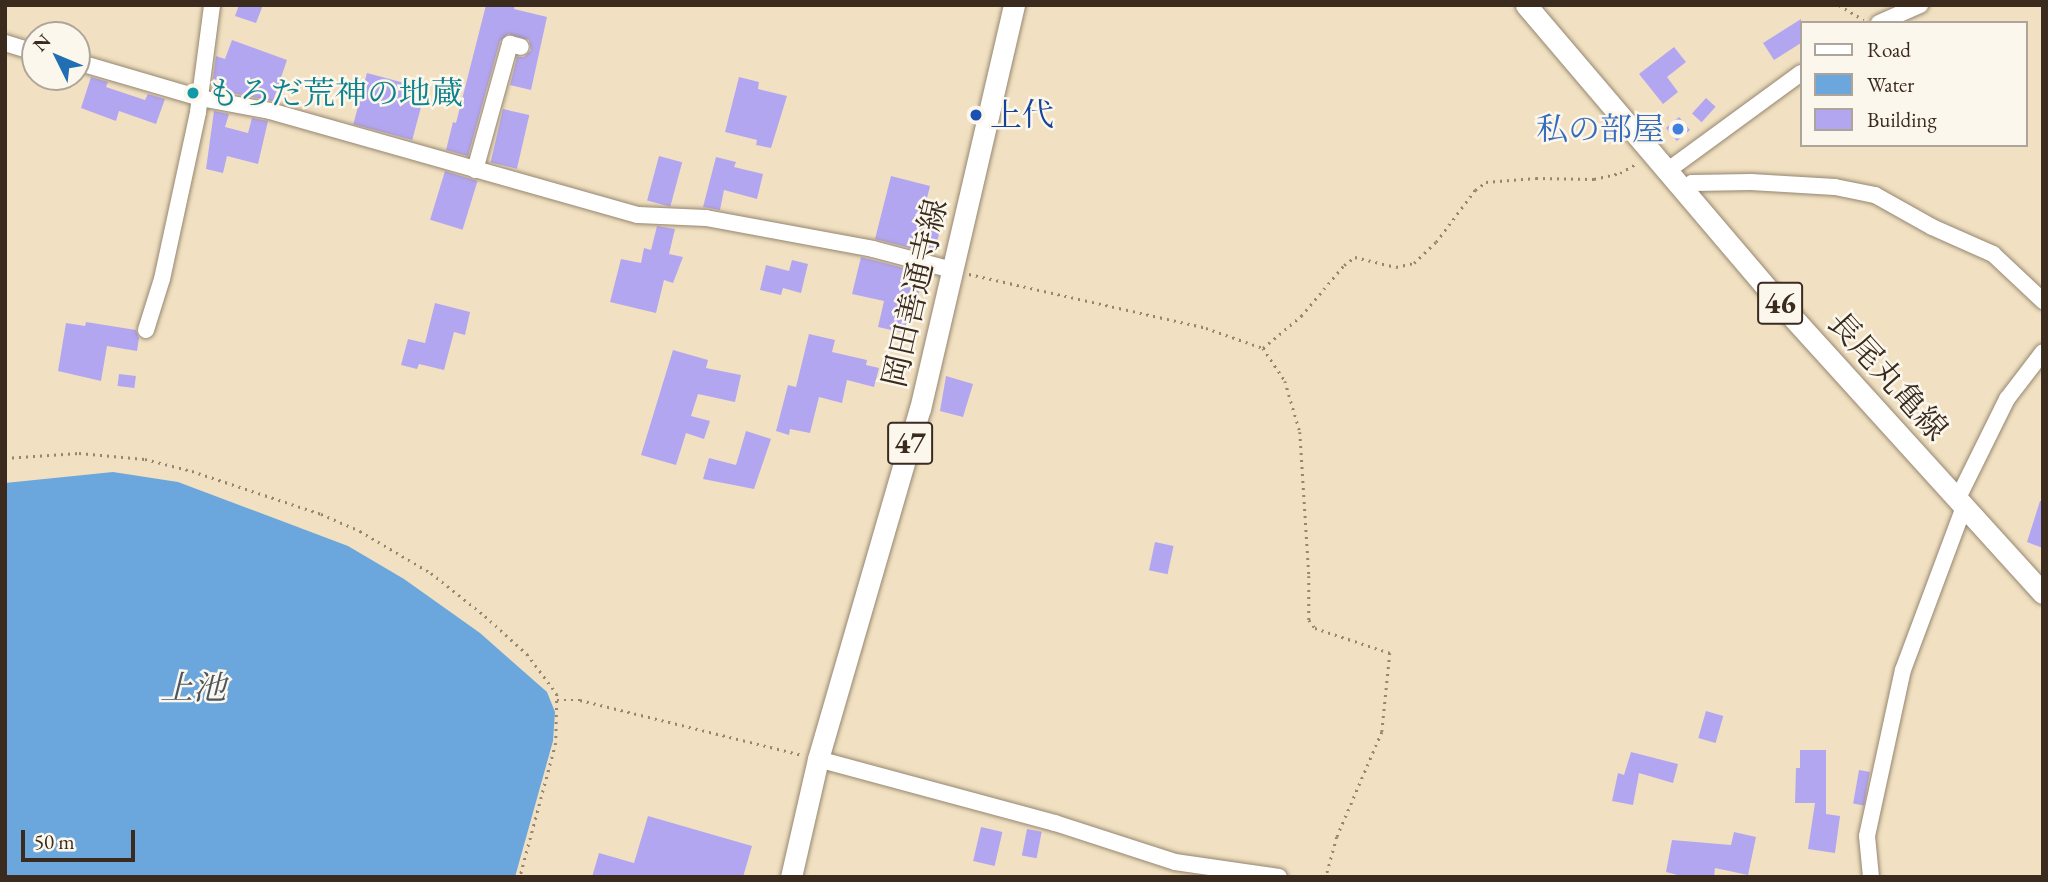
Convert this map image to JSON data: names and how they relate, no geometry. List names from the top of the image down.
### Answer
{
  "streets": {
    "main road": [
      "岡田善通寺線",
      "46",
      "長尾丸亀線",
      "47"
    ]
  },
  "water": ["上池"],
  "places": ["もろだ荒神の地蔵", "上代", "私の部屋"],
  "legend": ["Road", "Water", "Building"],
  "scale_bar": "50 m",
  "north": "top left"
}
